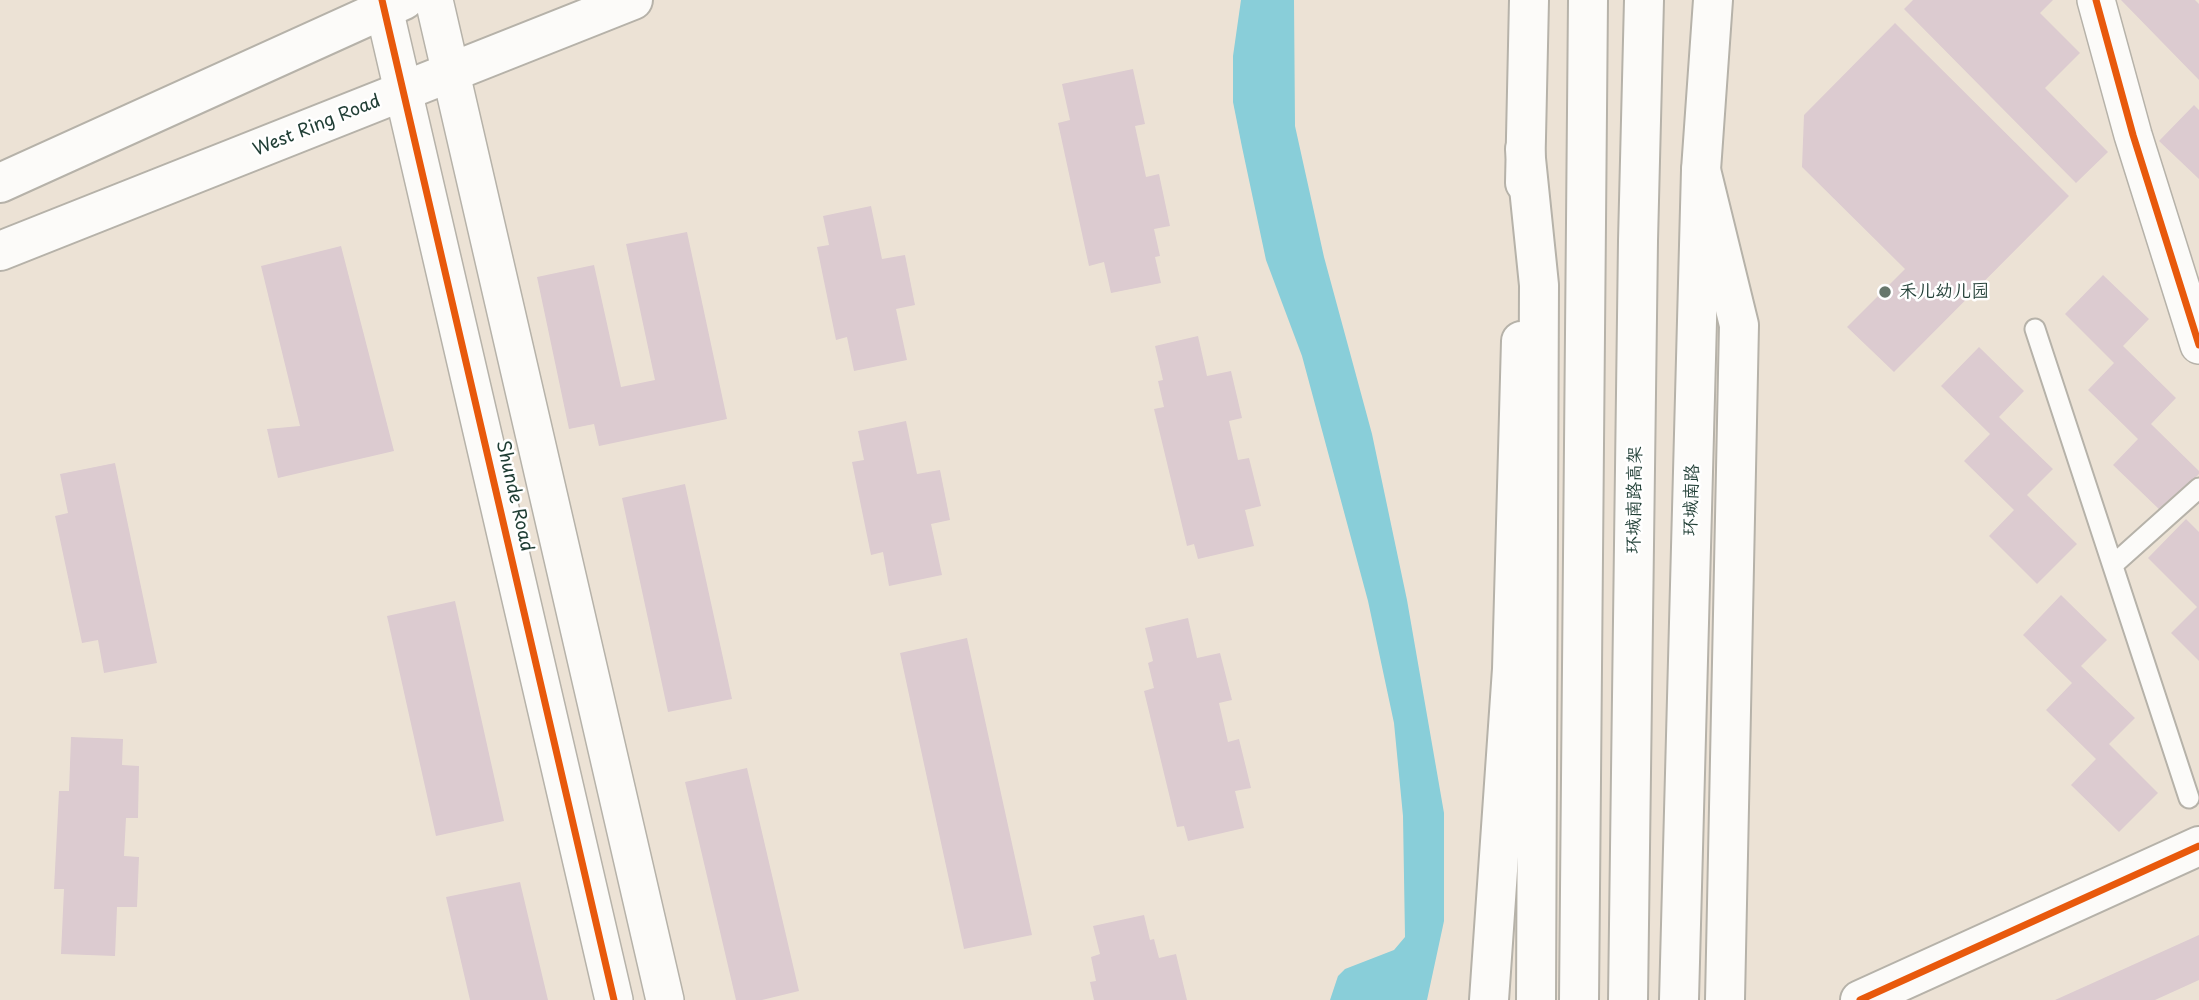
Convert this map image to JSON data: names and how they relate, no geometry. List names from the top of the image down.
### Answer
{
  "streets": {
    "main road": ["West Ring Road", "环城南路高架", "环城南路"],
    "street": ["Shunde Road"]
  },
  "crossings": [
    ["West Ring Road", "Shunde Road"]
  ],
  "places": ["禾儿幼儿园"]
}
